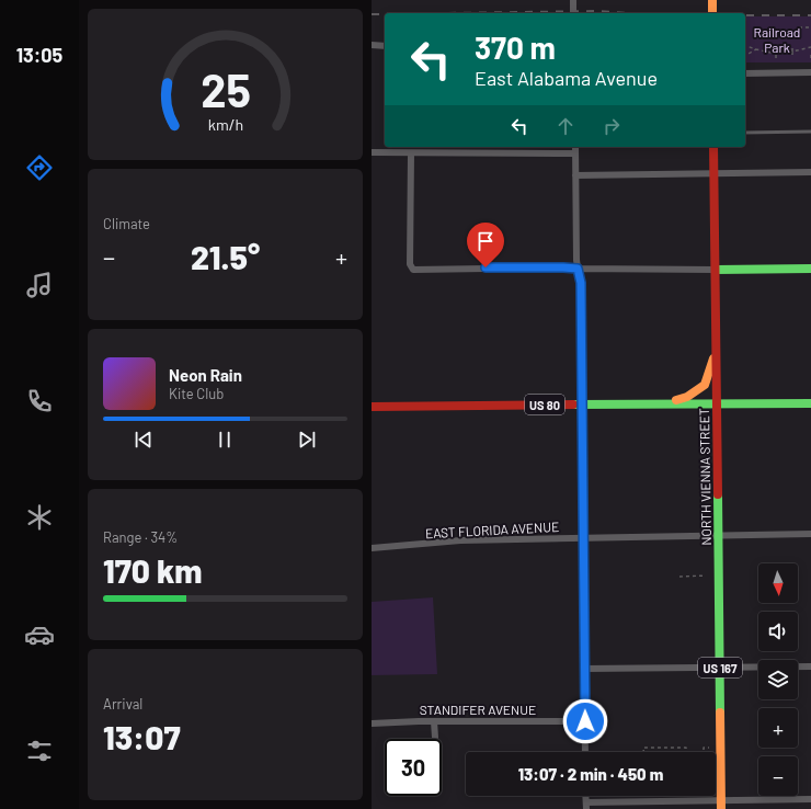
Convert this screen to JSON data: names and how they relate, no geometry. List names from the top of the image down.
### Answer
{
  "streets": {
    "main road": ["US 80", "NORTH VIENNA STREET", "US 167"],
    "street": ["EAST FLORIDA AVENUE", "STANDIFER AVENUE"]
  },
  "crossings": [
    ["US 80", "NORTH VIENNA STREET"],
    ["NORTH VIENNA STREET", "EAST FLORIDA AVENUE"]
  ],
  "parks": ["Railroad Park"],
  "north": "bottom",
  "page": {
    "tabs": "13:05",
    "turn": ["370 m", "East Alabama Avenue"],
    "tile": [
      "Climate",
      ["Range · 34%", "170 km"],
      ["Arrival", "13:07"]
    ],
    "heat": ["−", "21.5°", "+"],
    "song": ["Neon Rain", "Kite Club"],
    "map_buttons": ["+", "−"],
    "limit": "30",
    "trip": "13:07 · 2 min · 450 m",
    "gauge": ["25", "km/h"]
  }
}
